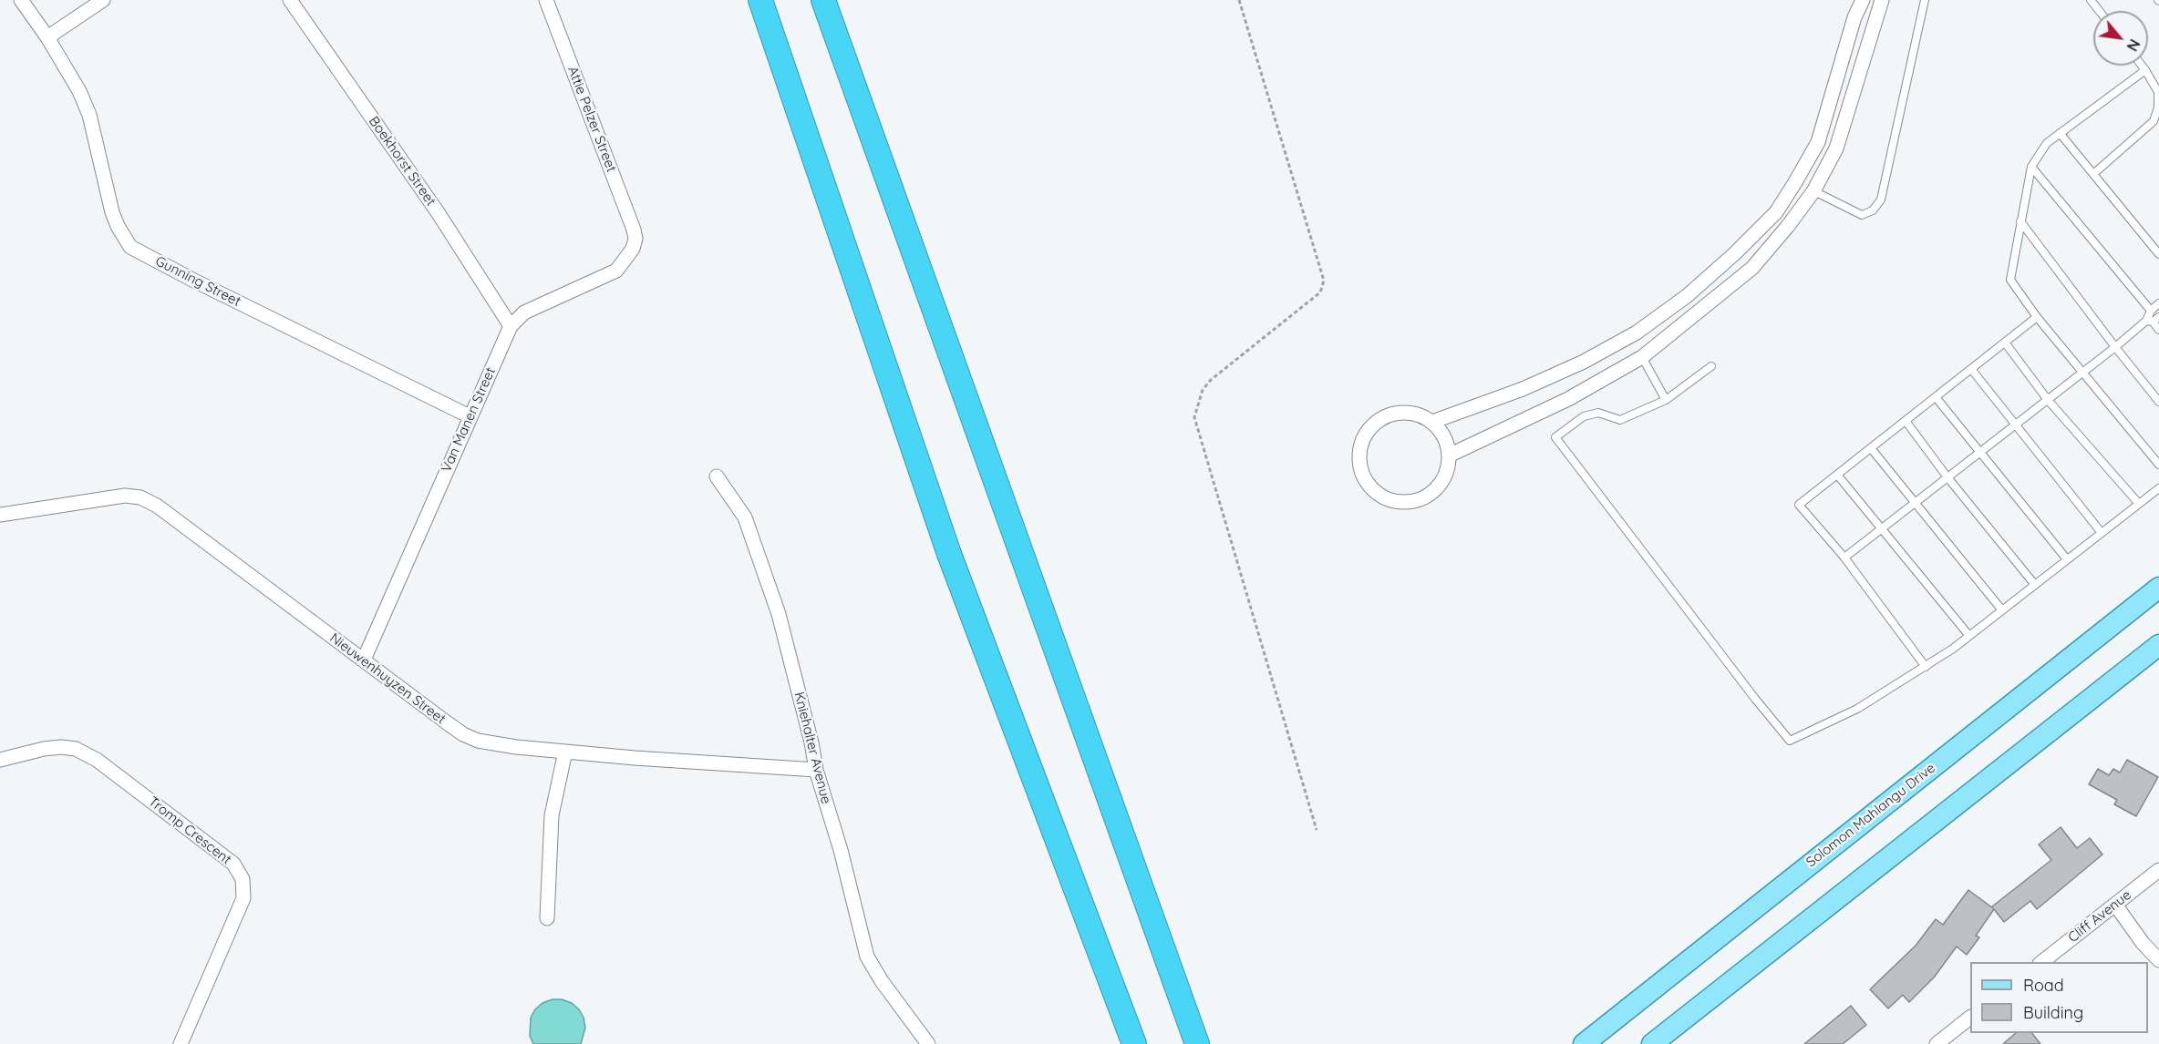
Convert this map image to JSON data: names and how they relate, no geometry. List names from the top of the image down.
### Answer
{
  "streets": {
    "main road": ["Solomon Mahlangu Drive"],
    "street": [
      "Attie Pelzer Street",
      "Boekhorst Street",
      "Gunning Street",
      "Van Manen Street",
      "Nieuwenhuyzen Street",
      "Kniehalter Avenue",
      "Tromp Crescent",
      "Cliff Avenue"
    ]
  },
  "crossings": [
    ["Attie Pelzer Street", "Van Manen Street"],
    ["Boekhorst Street", "Van Manen Street"],
    ["Gunning Street", "Van Manen Street"],
    ["Van Manen Street", "Nieuwenhuyzen Street"],
    ["Nieuwenhuyzen Street", "Kniehalter Avenue"]
  ],
  "legend": ["Road", "Building"],
  "north": "bottom right"
}
